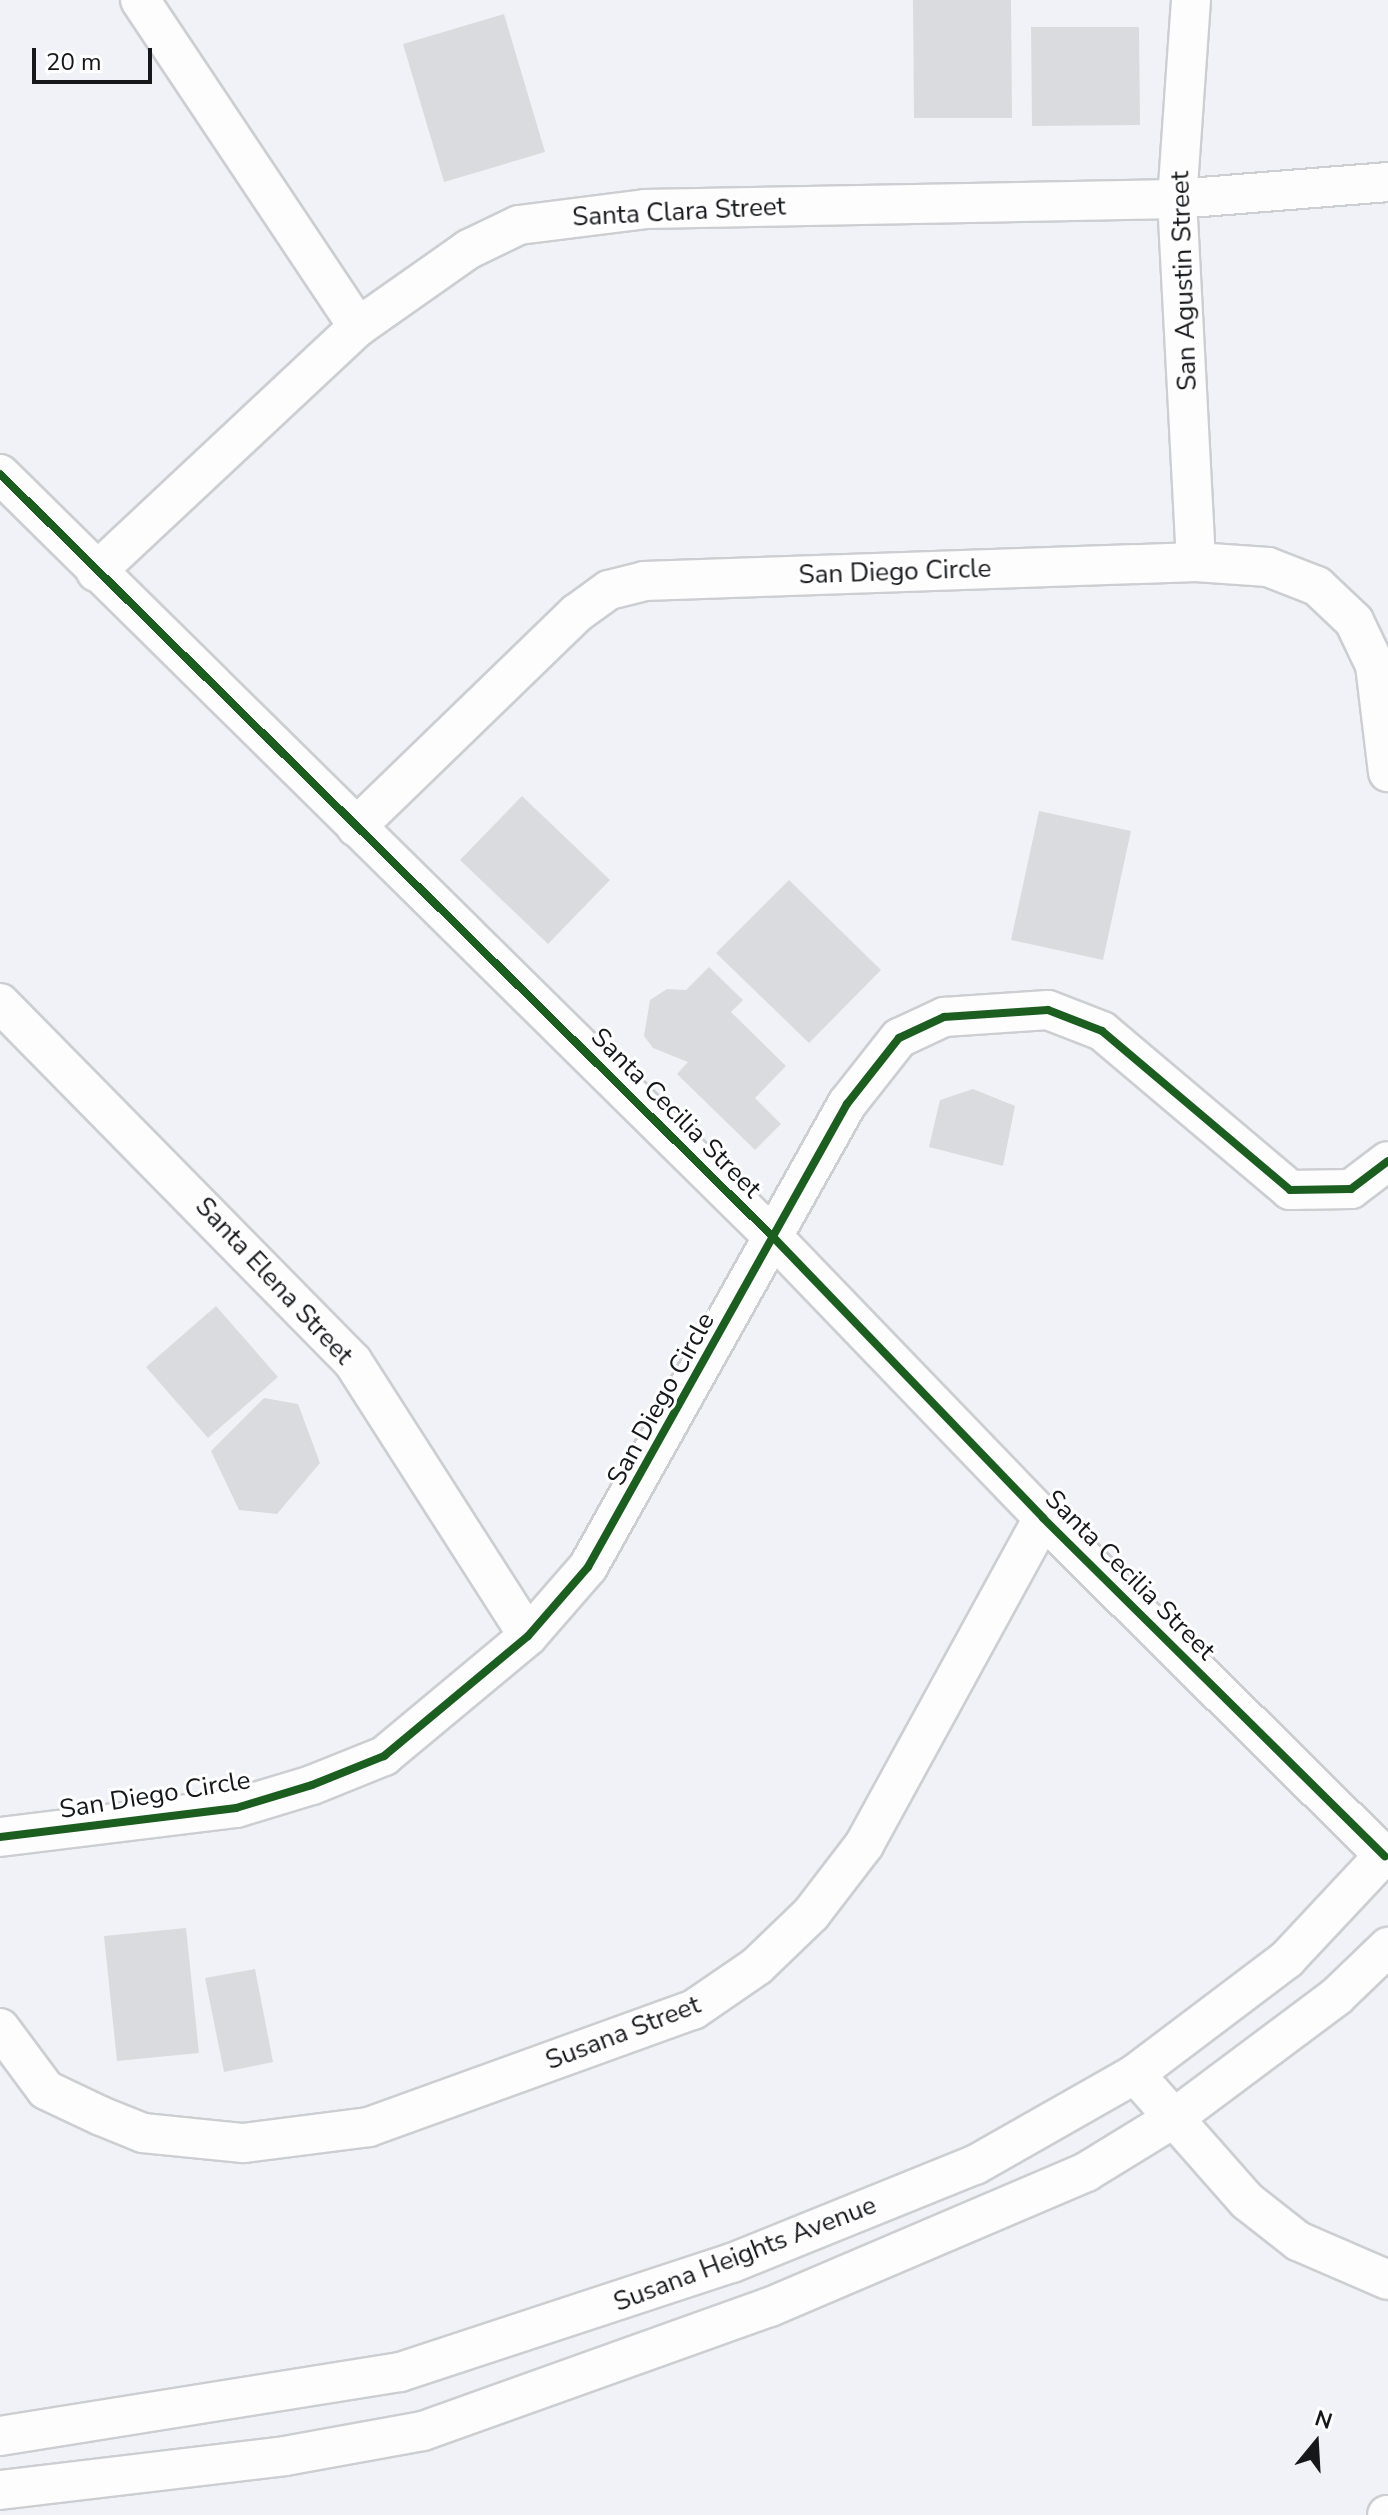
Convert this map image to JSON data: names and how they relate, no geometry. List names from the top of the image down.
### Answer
{
  "streets": {
    "street": [
      "Santa Clara Street",
      "San Agustin Street",
      "San Diego Circle",
      "Santa Cecilia Street",
      "Santa Elena Street",
      "Susana Street",
      "Susana Heights Avenue"
    ]
  },
  "crossings": [
    ["Santa Clara Street", "San Agustin Street"],
    ["Santa Clara Street", "Santa Cecilia Street"],
    ["San Agustin Street", "San Diego Circle"],
    ["San Diego Circle", "Santa Cecilia Street"],
    ["San Diego Circle", "Santa Elena Street"],
    ["Santa Cecilia Street", "Susana Street"],
    ["Santa Cecilia Street", "Susana Heights Avenue"]
  ],
  "scale_bar": "20 m",
  "north": "top"
}
